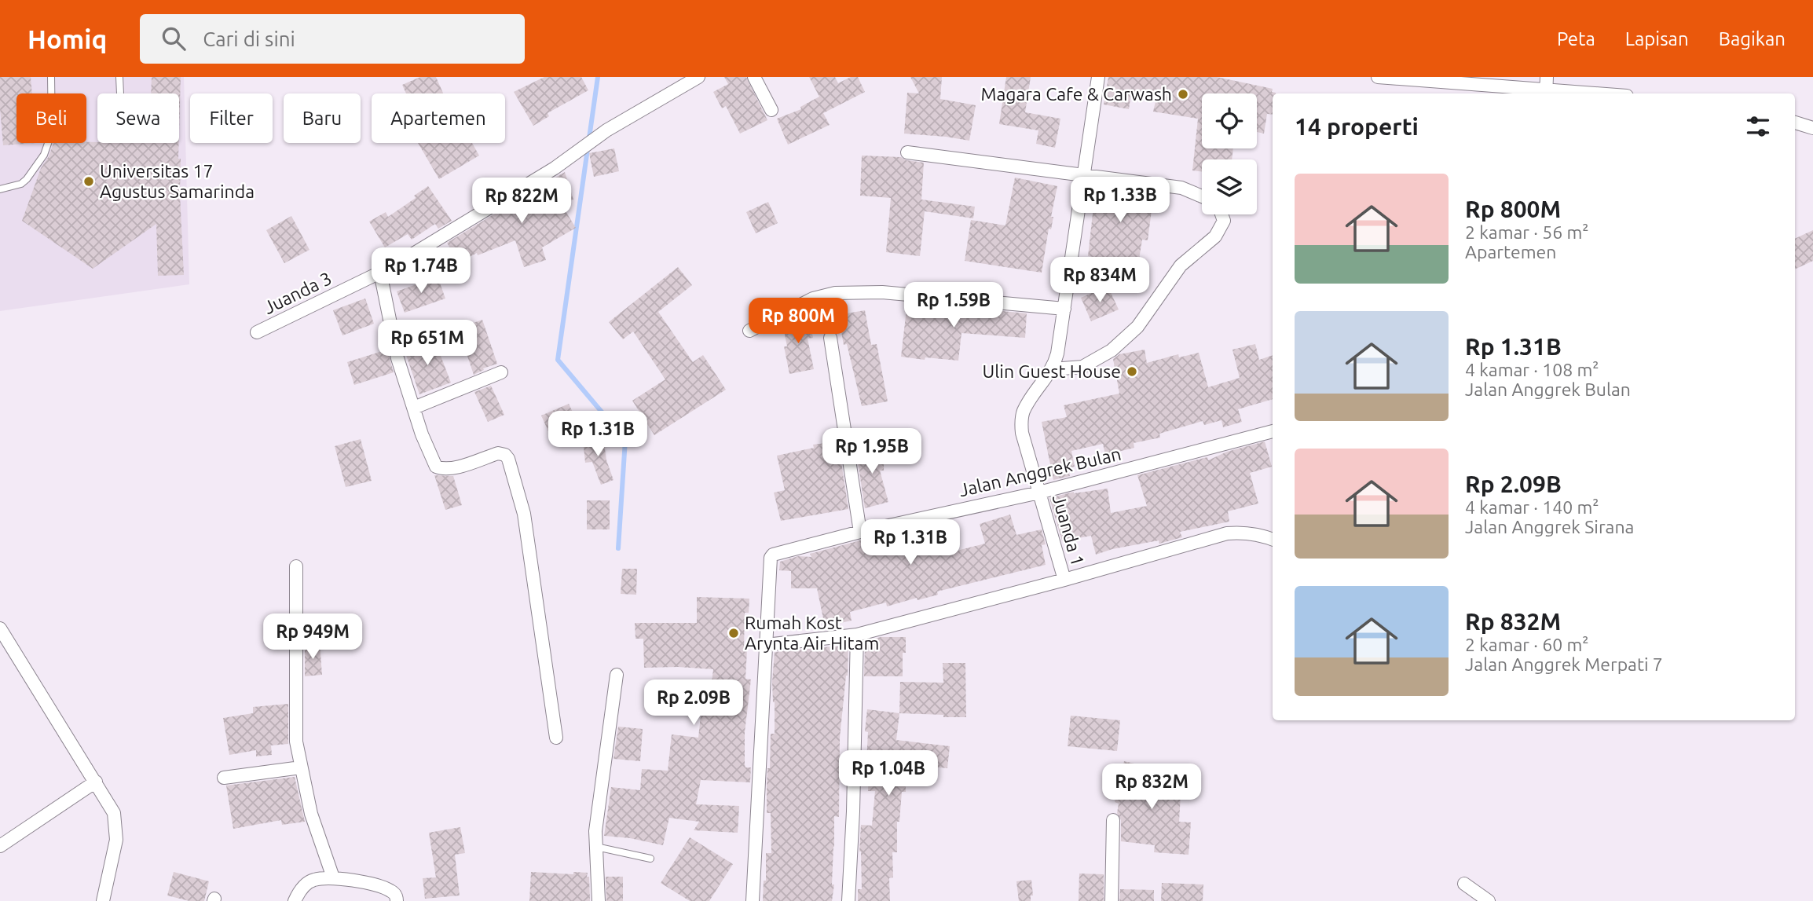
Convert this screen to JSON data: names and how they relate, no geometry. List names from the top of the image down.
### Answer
{
  "streets": {
    "street": ["Juanda 3", "Jalan Anggrek Bulan", "Juanda 1"]
  },
  "crossings": [
    ["Jalan Anggrek Bulan", "Juanda 1"]
  ],
  "places": [
    "Magara Cafe & Carwash",
    "Universitas 17 Agustus Samarinda",
    "Ulin Guest House",
    "Rumah Kost Arynta Air Hitam"
  ],
  "page": {
    "header": "Homiq",
    "search": "Cari di sini",
    "nav": ["Peta", "Lapisan", "Bagikan"],
    "chip": [
      "Beli",
      "Sewa",
      "Filter",
      "Baru",
      "Apartemen"
    ],
    "heading": "14 properti",
    "list": [
      {
        "name": "Rp 800M",
        "note": "2 kamar · 56 m² · Apartemen"
      },
      {
        "name": "Rp 1.31B",
        "note": "4 kamar · 108 m² · Jalan Anggrek Bulan"
      },
      {
        "name": "Rp 2.09B",
        "note": "4 kamar · 140 m² · Jalan Anggrek Sirana"
      },
      {
        "name": "Rp 832M",
        "note": "2 kamar · 60 m² · Jalan Anggrek Merpati 7"
      }
    ],
    "price": [
      "Rp 1.33B",
      "Rp 822M",
      "Rp 1.74B",
      "Rp 834M",
      "Rp 1.59B",
      "Rp 800M",
      "Rp 651M",
      "Rp 1.31B",
      "Rp 1.95B",
      "Rp 1.31B",
      "Rp 949M",
      "Rp 2.09B",
      "Rp 1.04B",
      "Rp 832M"
    ]
  }
}
